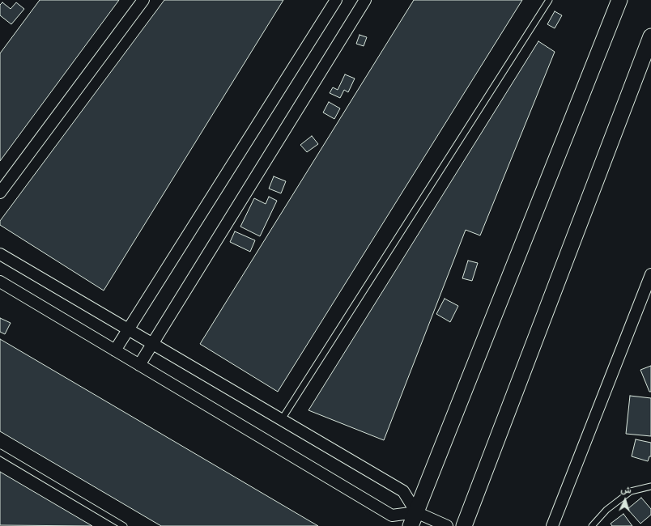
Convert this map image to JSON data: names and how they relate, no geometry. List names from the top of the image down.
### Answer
{
  "north": "top"
}
